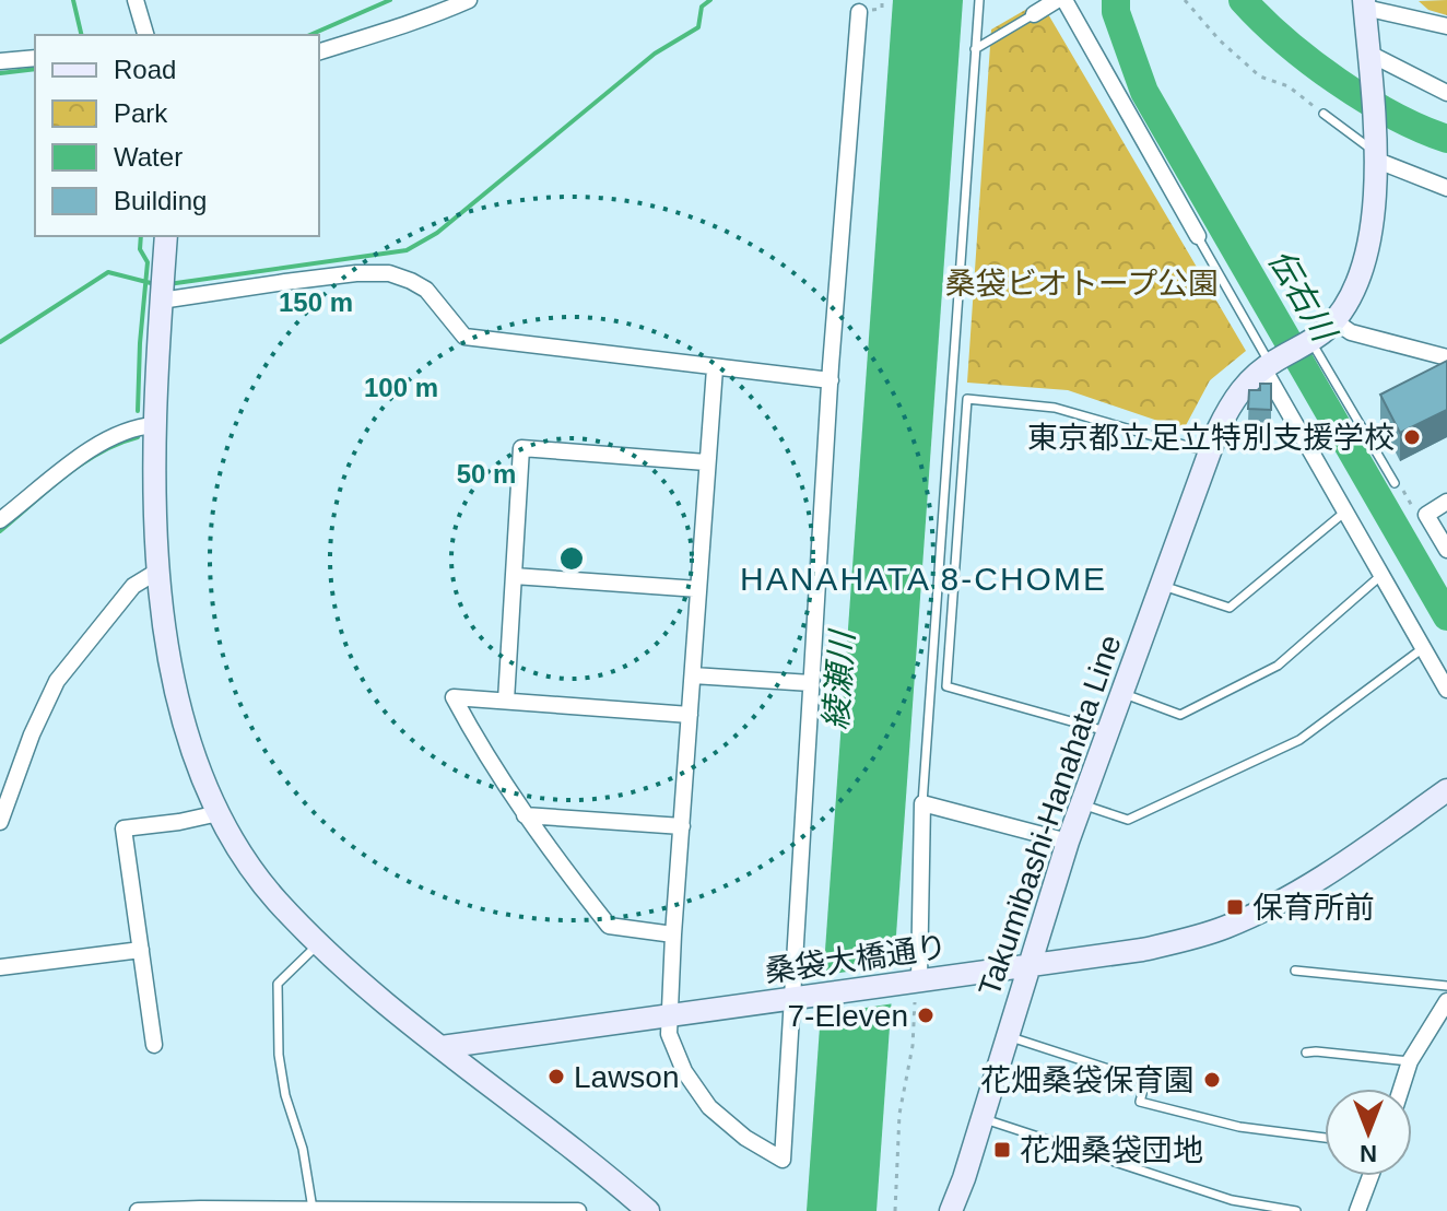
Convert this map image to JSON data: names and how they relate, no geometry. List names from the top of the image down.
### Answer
{
  "streets": {
    "street": ["Takumibashi-Hanahata Line", "桑袋大橋通り"]
  },
  "crossings": [
    ["Takumibashi-Hanahata Line", "桑袋大橋通り"]
  ],
  "districts": ["HANAHATA 8-CHOME"],
  "water": ["伝右川", "綾瀬川"],
  "parks": ["桑袋ビオトープ公園"],
  "places": {
    "other": [
      "東京都立足立特別支援学校",
      "7-Eleven",
      "Lawson",
      "花畑桑袋保育園"
    ],
    "transit": ["保育所前", "花畑桑袋団地"]
  },
  "legend": [
    "Road",
    "Park",
    "Water",
    "Building"
  ],
  "north": "bottom",
  "rings": ["150 m", "100 m", "50 m"]
}
